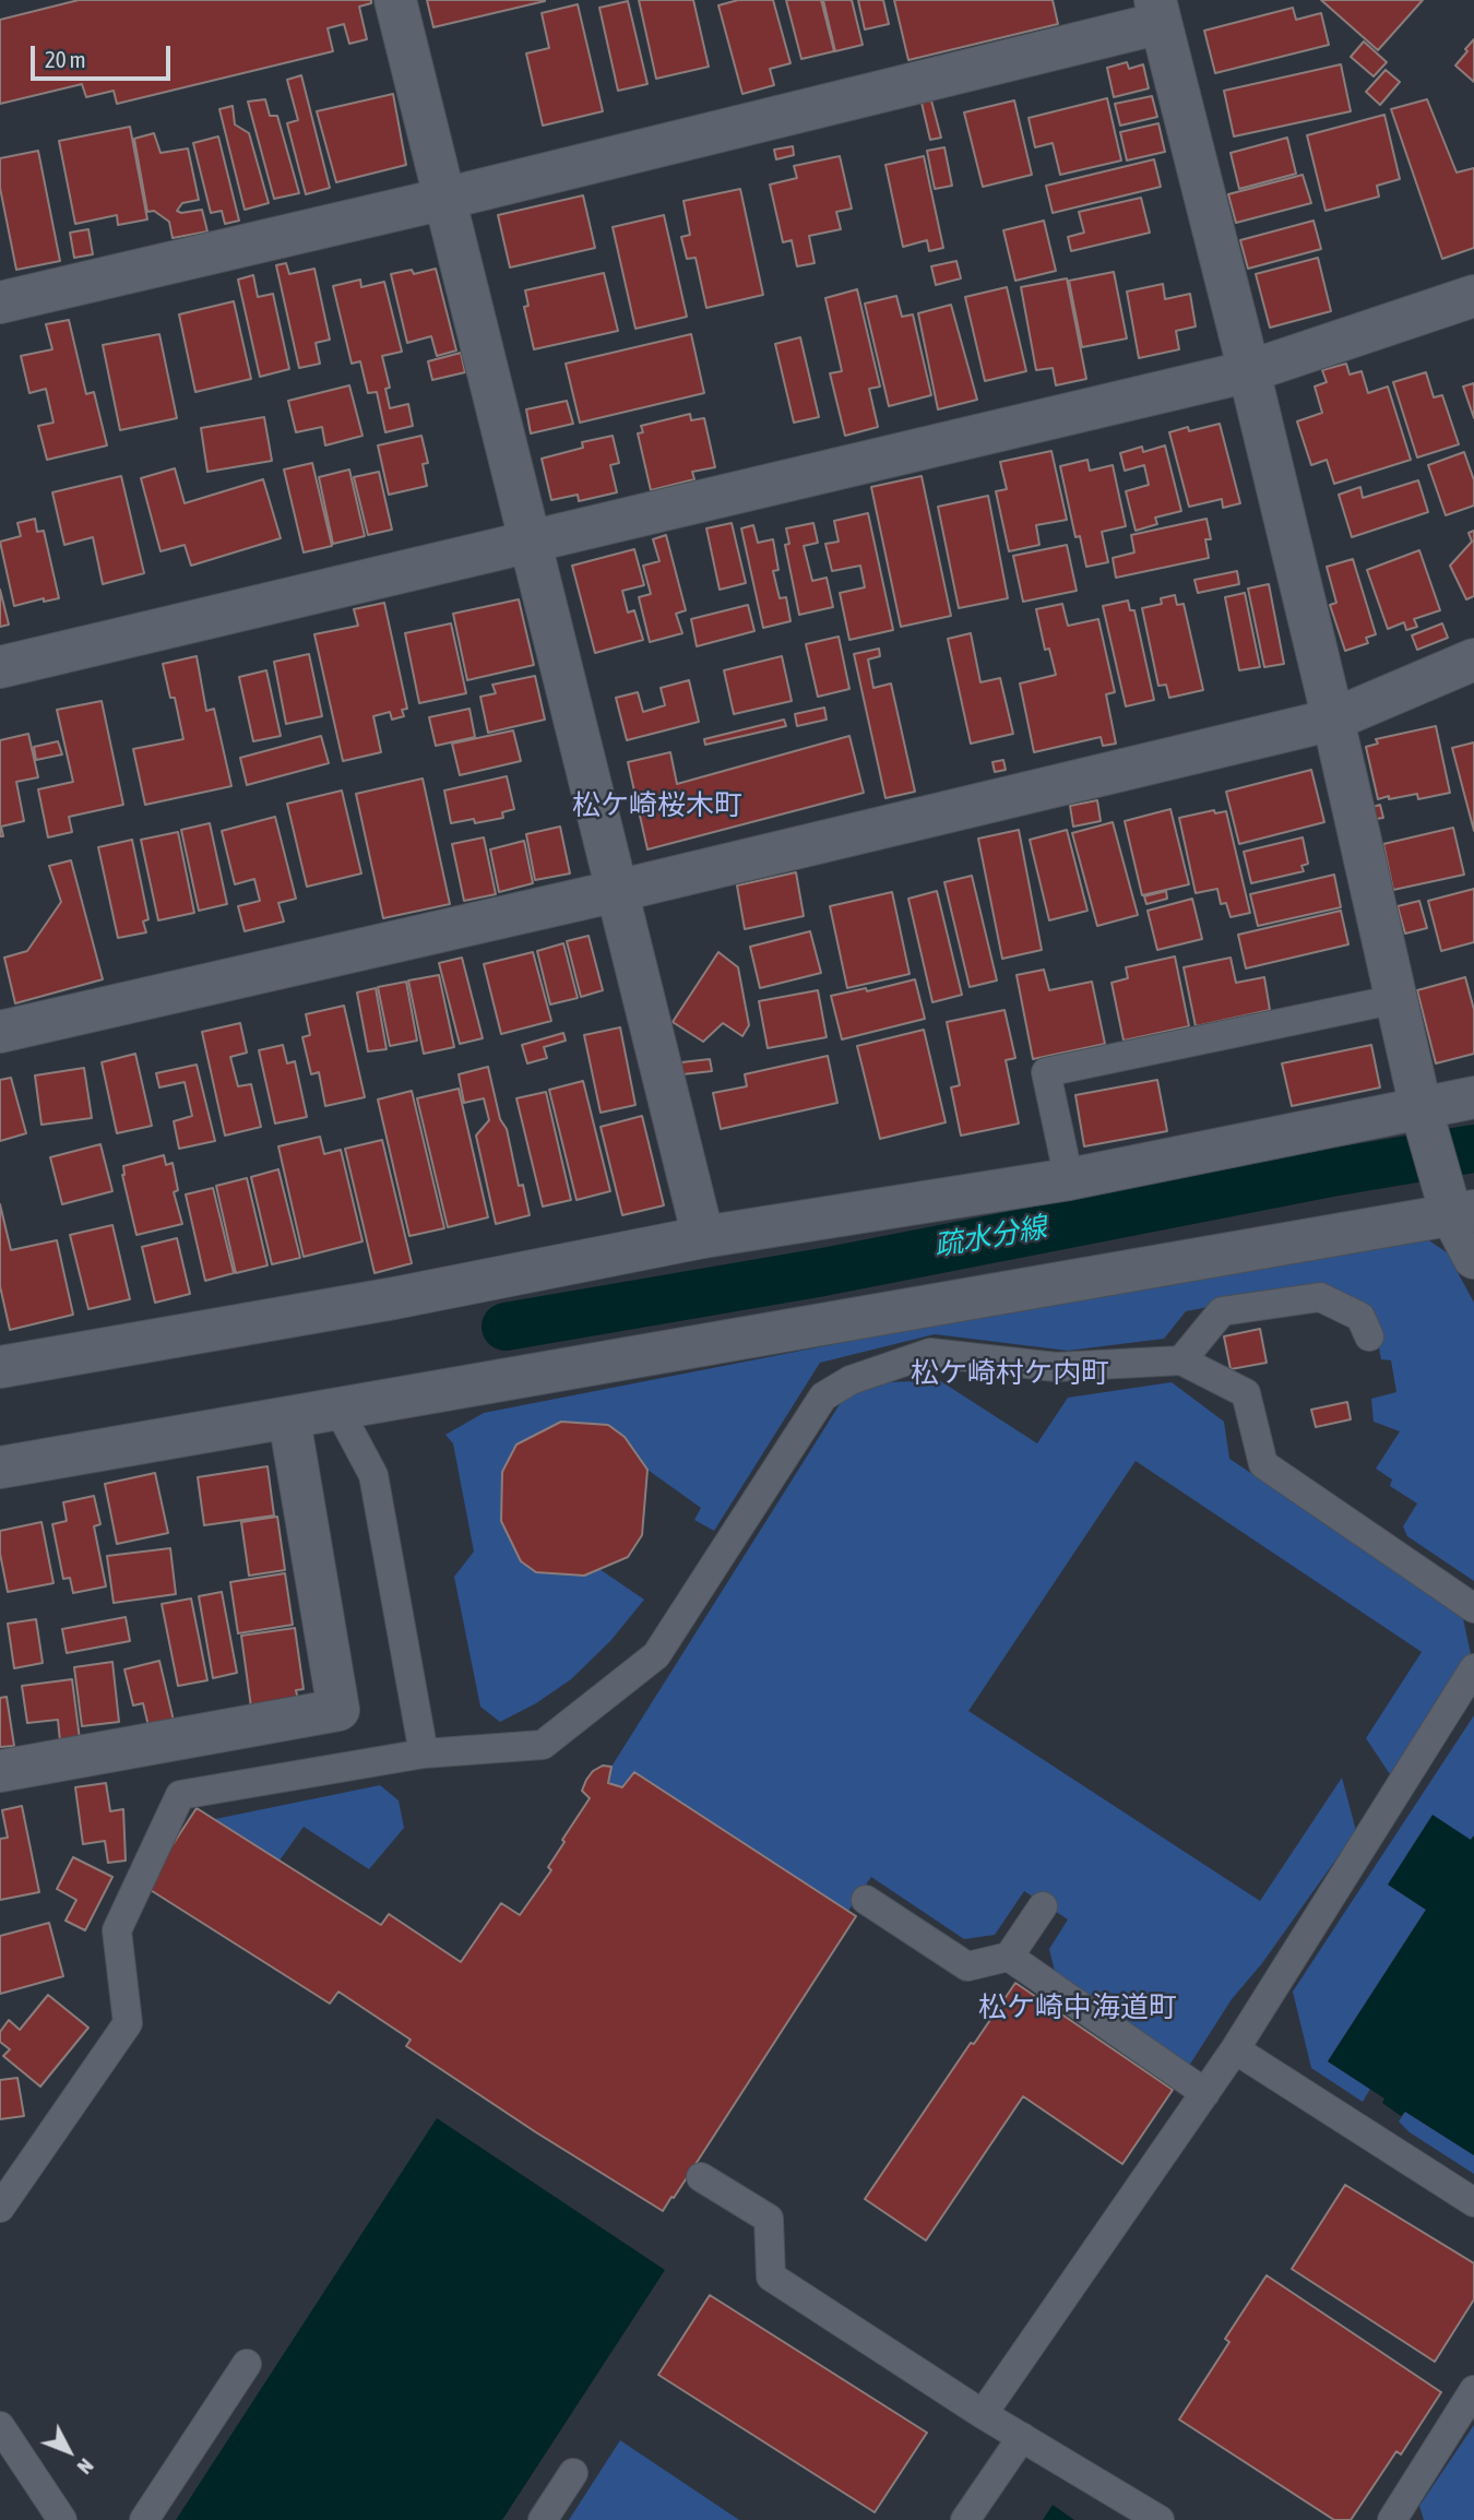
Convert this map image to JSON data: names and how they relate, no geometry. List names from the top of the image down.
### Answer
{
  "districts": ["松ケ崎桜木町", "松ケ崎村ケ内町", "松ケ崎中海道町"],
  "water": ["疏水分線"],
  "scale_bar": "20 m",
  "north": "bottom right"
}
